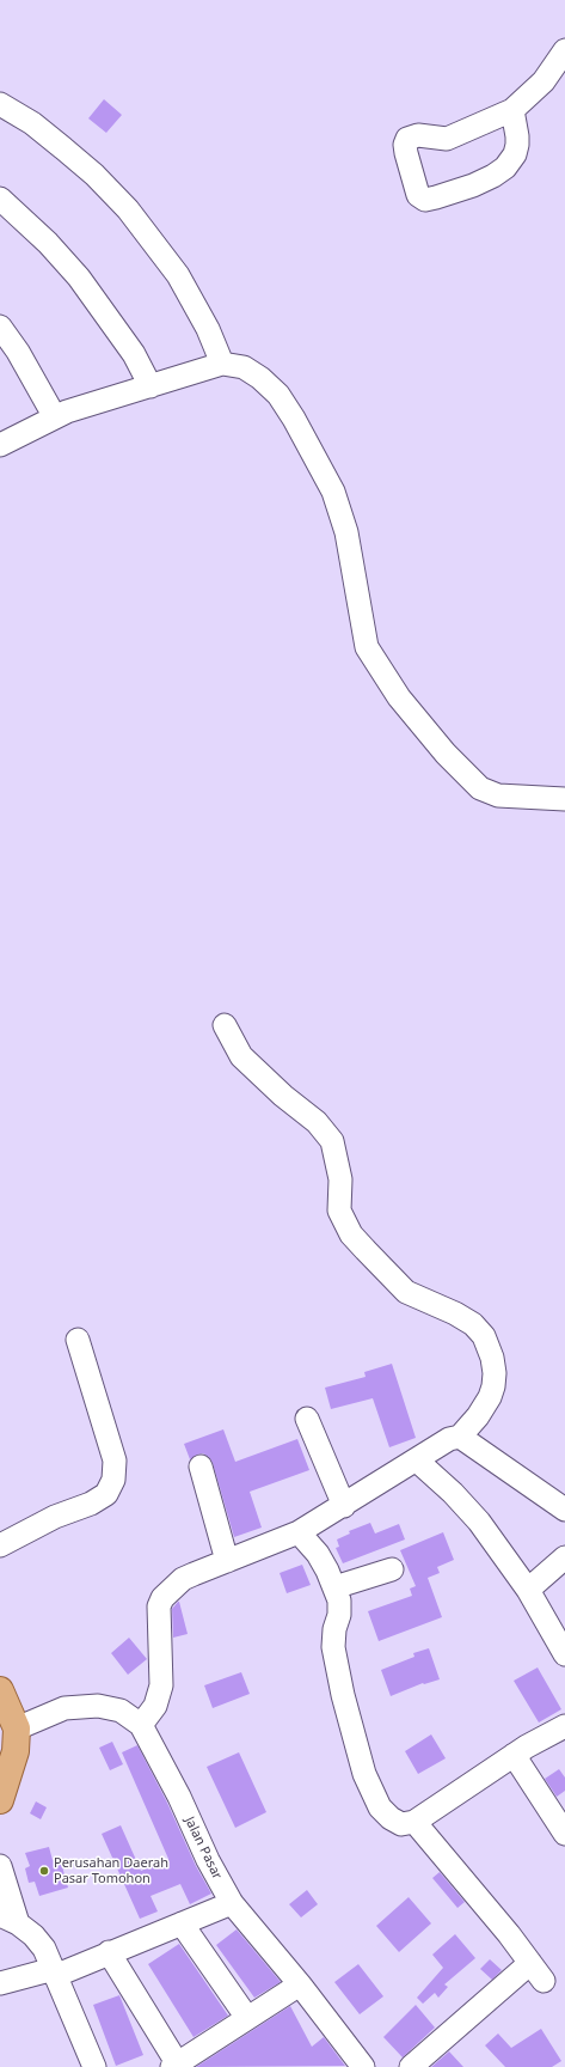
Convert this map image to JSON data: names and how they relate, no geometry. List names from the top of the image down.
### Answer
{
  "streets": {
    "street": ["Jalan Pasar"]
  },
  "places": ["Perusahan Daerah Pasar Tomohon"]
}
